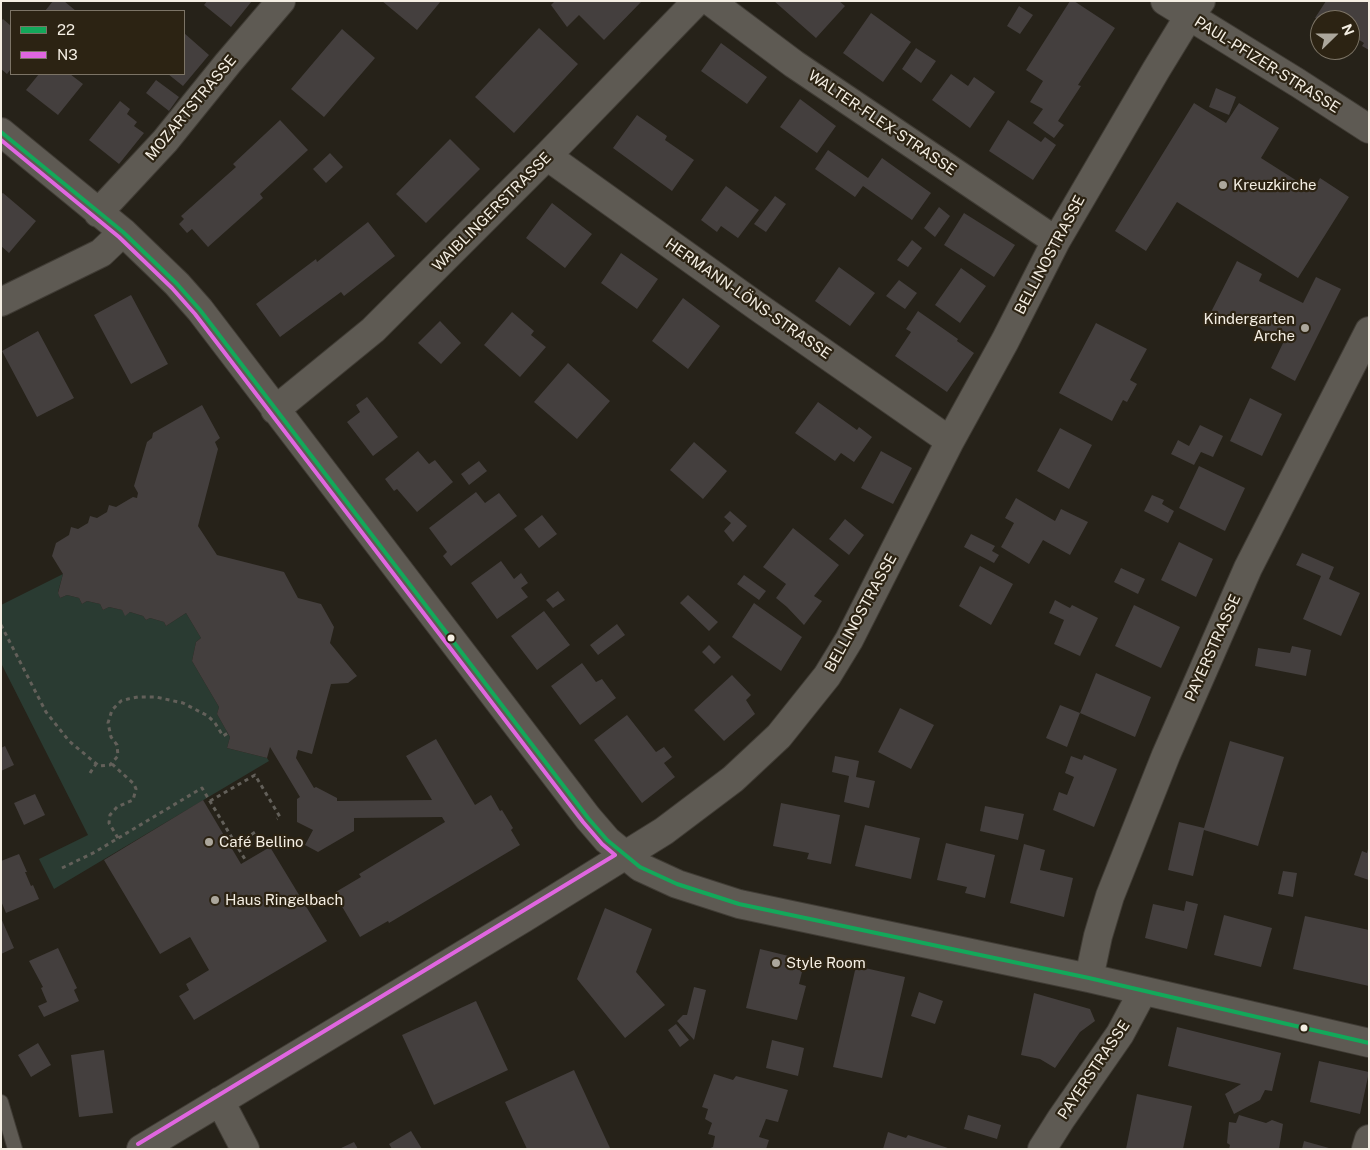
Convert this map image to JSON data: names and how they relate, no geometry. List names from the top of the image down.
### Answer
{
  "streets": {
    "street": [
      "PAUL-PFIZER-STRASSE",
      "MOZARTSTRASSE",
      "WALTER-FLEX-STRASSE",
      "WAIBLINGERSTRASSE",
      "BELLINOSTRASSE",
      "HERMANN-LÖNS-STRASSE",
      "PAYERSTRASSE"
    ]
  },
  "crossings": [
    ["PAUL-PFIZER-STRASSE", "BELLINOSTRASSE"],
    ["WALTER-FLEX-STRASSE", "BELLINOSTRASSE"],
    ["WAIBLINGERSTRASSE", "HERMANN-LÖNS-STRASSE"],
    ["BELLINOSTRASSE", "HERMANN-LÖNS-STRASSE"]
  ],
  "places": [
    "Kreuzkirche",
    "Kindergarten Arche",
    "Café Bellino",
    "Haus Ringelbach",
    "Style Room"
  ],
  "lines": ["transit line 22", "transit line N3"],
  "legend": ["22", "N3"],
  "north": "right"
}
